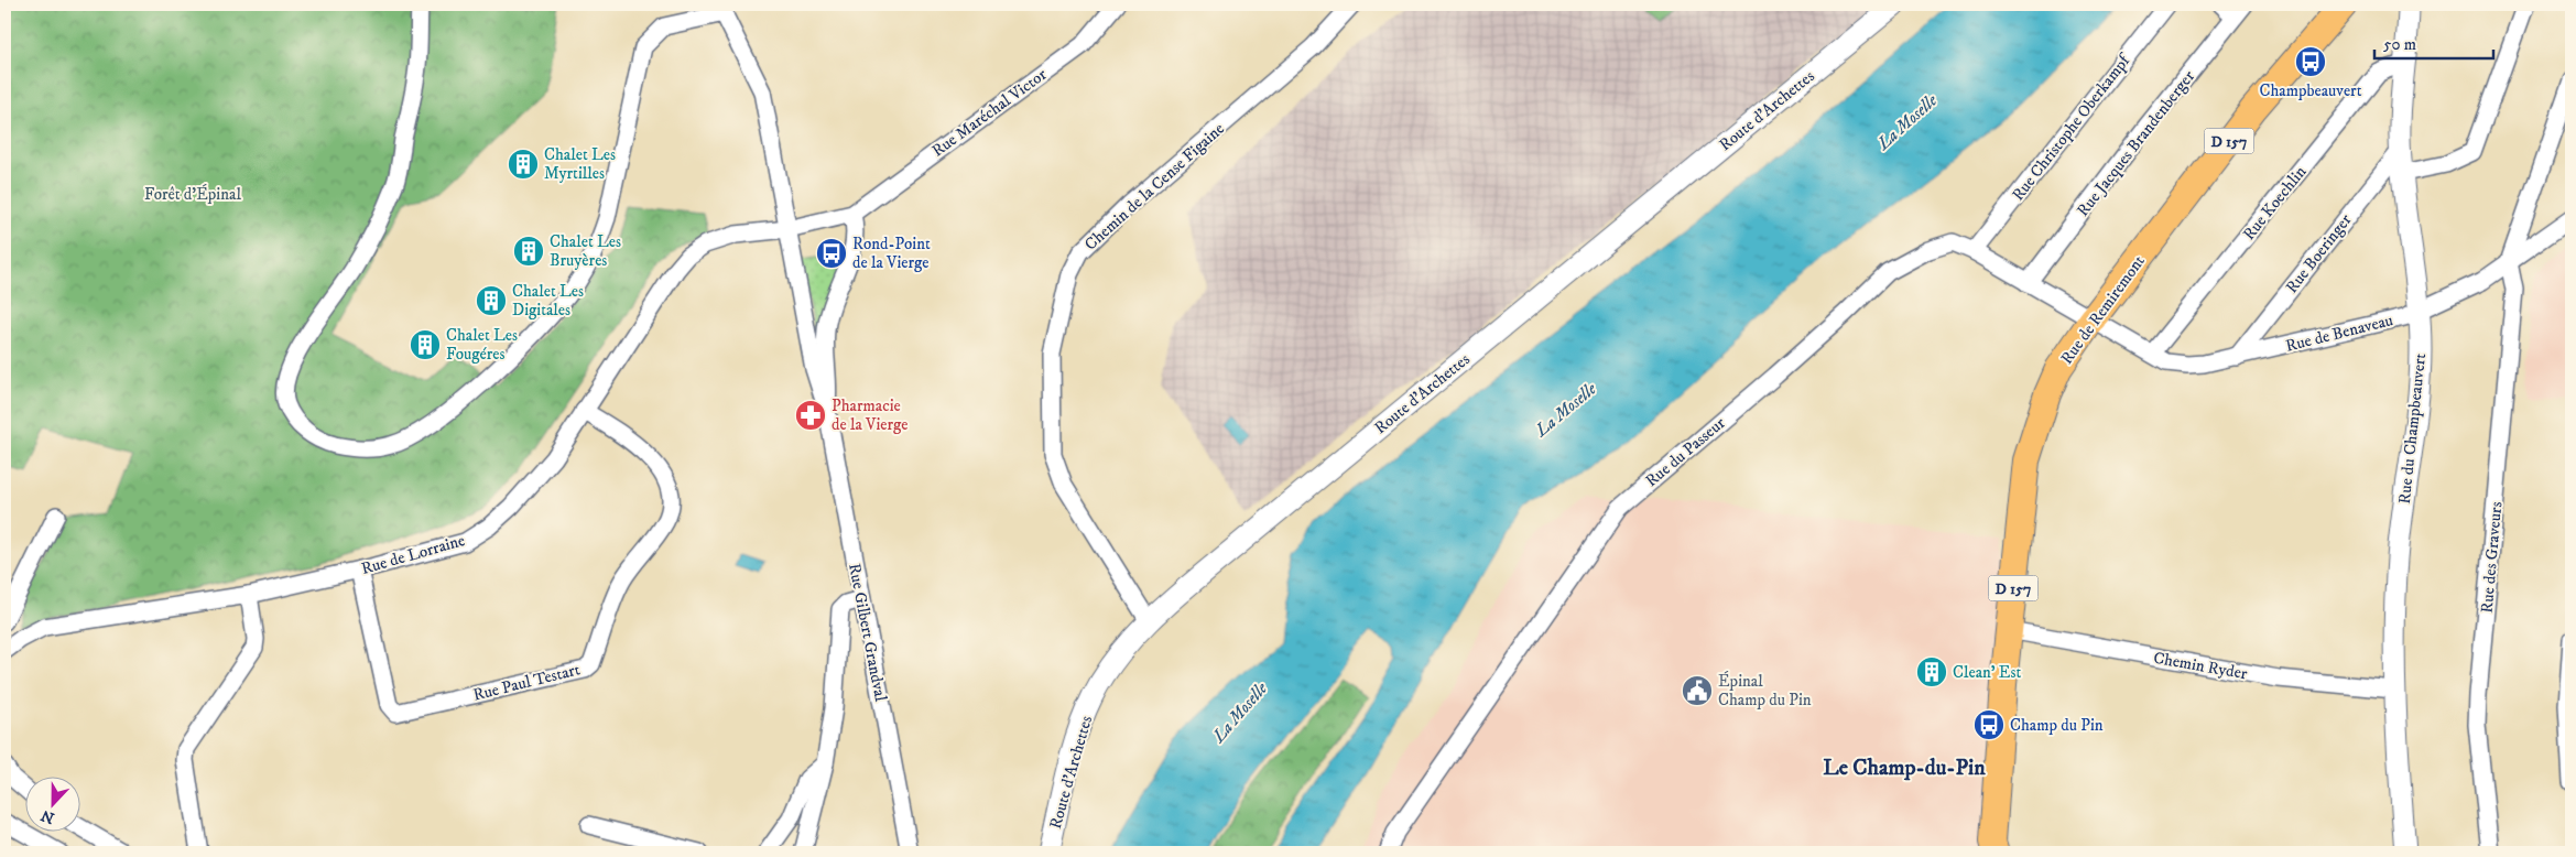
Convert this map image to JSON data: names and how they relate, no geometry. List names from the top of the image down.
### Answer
{
  "streets": {
    "main road": ["D 157", "Rue de Remiremont"],
    "street": [
      "Route d'Archettes",
      "Rue Maréchal Victor",
      "Rue Christophe Oberkampf",
      "Rue Jacques Brandenberger",
      "Chemin de la Cense Figaine",
      "Rue Koechlin",
      "Rue Boeringer",
      "Rue de Benaveau",
      "Rue du Champbeauvert",
      "Rue du Passeur",
      "Rue de Lorraine",
      "Rue des Graveurs",
      "Rue Gilbert Grandval",
      "Chemin Ryder",
      "Rue Paul Testart"
    ]
  },
  "crossings": [
    ["Route d'Archettes", "Chemin de la Cense Figaine"],
    ["Rue Maréchal Victor", "Rue de Lorraine"],
    ["Rue Maréchal Victor", "Rue Gilbert Grandval"],
    ["Rue Christophe Oberkampf", "Rue du Passeur"],
    ["Rue Jacques Brandenberger", "Rue du Passeur"],
    ["Rue Koechlin", "Rue de Benaveau"],
    ["Rue Koechlin", "Rue du Champbeauvert"],
    ["Rue Boeringer", "Rue de Benaveau"],
    ["Rue Boeringer", "Rue du Champbeauvert"],
    ["Rue de Remiremont", "Rue de Benaveau"],
    ["Rue de Remiremont", "Rue du Passeur"],
    ["Rue de Remiremont", "Chemin Ryder"],
    ["Rue de Benaveau", "Rue du Champbeauvert"],
    ["Rue de Benaveau", "Rue du Passeur"],
    ["Rue de Benaveau", "Rue des Graveurs"],
    ["Rue du Champbeauvert", "Chemin Ryder"],
    ["Rue de Lorraine", "Rue Gilbert Grandval"],
    ["Rue de Lorraine", "Rue Paul Testart"]
  ],
  "districts": ["Le Champ-du-Pin"],
  "water": ["La Moselle"],
  "parks": ["Forêt d'Épinal"],
  "places": {
    "bus stop": ["Champbeauvert", "Rond-Point de la Vierge", "Champ du Pin"],
    "building": [
      "Chalet Les Myrtilles",
      "Chalet Les Bruyères",
      "Chalet Les Digitales",
      "Chalet Les Fougéres",
      "Clean' Est"
    ],
    "pharmacy": ["Pharmacie de la Vierge"],
    "public building": ["Épinal Champ du Pin"]
  },
  "scale_bar": "50 m",
  "north": "bottom"
}
